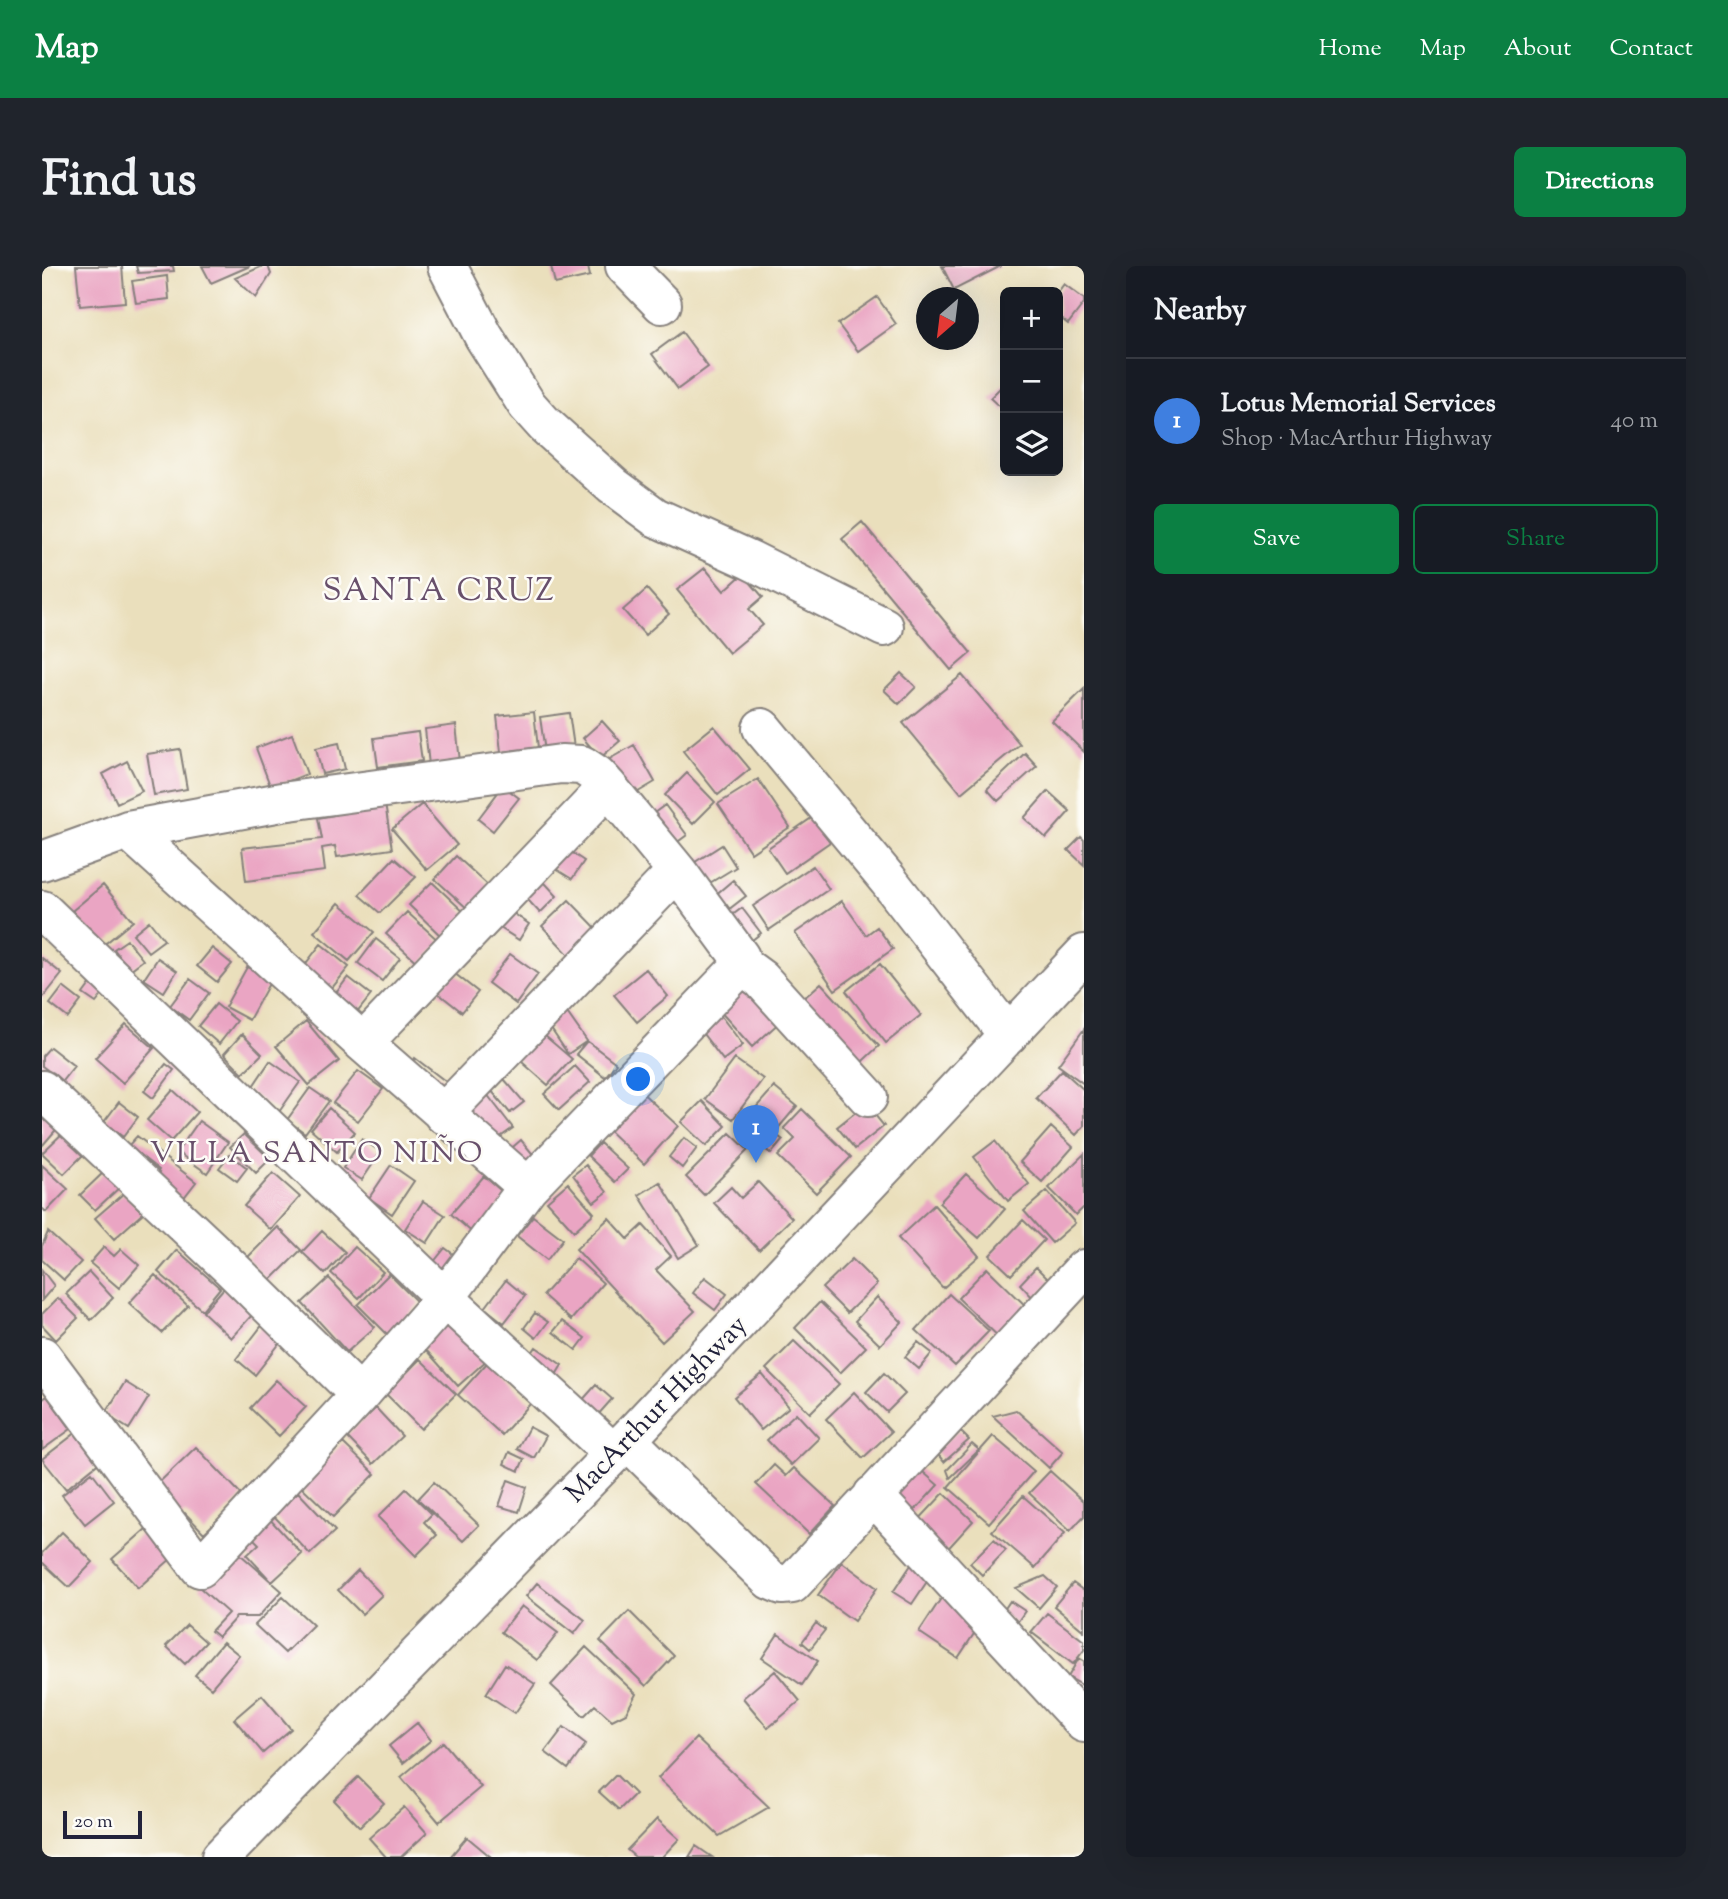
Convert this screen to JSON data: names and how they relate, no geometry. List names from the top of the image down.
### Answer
{
  "streets": {
    "main road": ["MacArthur Highway"]
  },
  "districts": ["SANTA CRUZ", "VILLA SANTO NIÑO"],
  "scale_bar": "20 m",
  "north": "bottom left",
  "page": {
    "header": "Map",
    "nav": [
      "Home",
      "Map",
      "About",
      "Contact"
    ],
    "title": "Find us",
    "buttons": [
      "Directions",
      ["Save", "Share"]
    ],
    "heading": "Nearby",
    "map_buttons": ["+", "−"],
    "list": [
      {
        "mark": "1",
        "name": "Lotus Memorial Services",
        "note": "Shop · MacArthur Highway",
        "value": "40 m"
      }
    ],
    "pins": "1",
    "scale": "20 m"
  }
}
